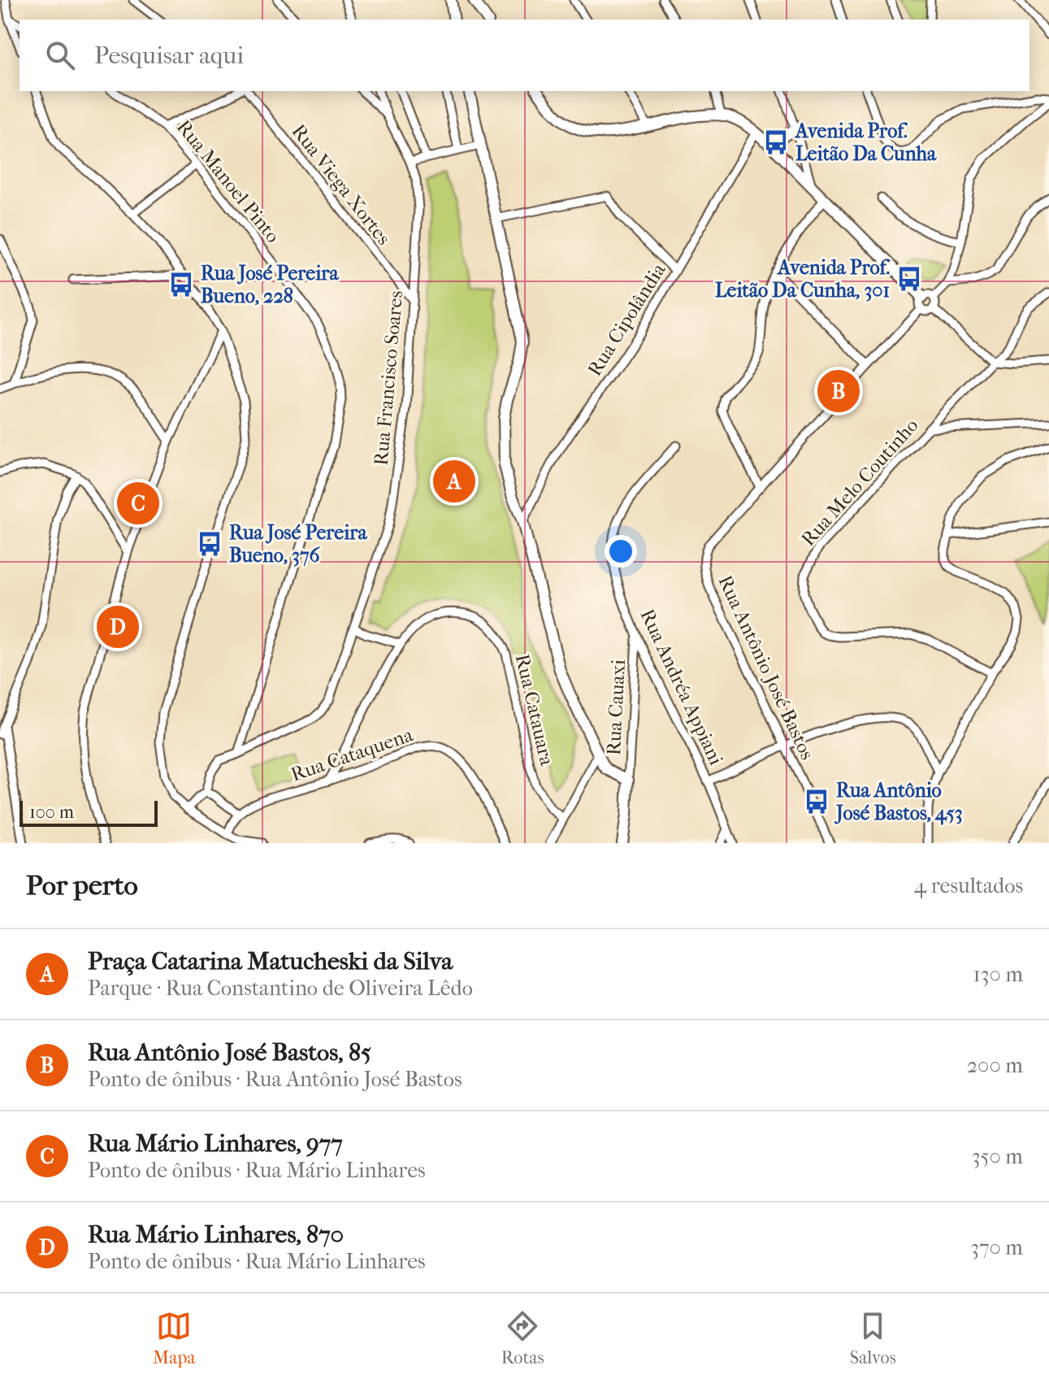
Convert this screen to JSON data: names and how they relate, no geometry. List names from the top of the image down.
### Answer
{
  "streets": {
    "street": [
      "Rua Manoel Pinto",
      "Rua Viega Xortes",
      "Rua Cipolândia",
      "Rua Francisco Soares",
      "Rua Melo Coutinho",
      "Rua Antônio José Bastos",
      "Rua Andréa Appiani",
      "Rua Cauaxi",
      "Rua Catauara",
      "Rua Cataquena"
    ]
  },
  "crossings": [
    ["Rua Manoel Pinto", "Rua Francisco Soares"],
    ["Rua Viega Xortes", "Rua Francisco Soares"],
    ["Rua Andréa Appiani", "Rua Cauaxi"],
    ["Rua Catauara", "Rua Cataquena"]
  ],
  "places": {
    "bus stop": [
      "Avenida Prof. Leitão Da Cunha",
      "Avenida Prof. Leitão Da Cunha, 301",
      "Rua José Pereira Bueno, 228",
      "Rua José Pereira Bueno, 376",
      "Rua Antônio José Bastos, 453"
    ]
  },
  "scale_bar": "100 m",
  "page": {
    "search": "Pesquisar aqui",
    "pins": [
      "B",
      "A",
      "C",
      "D"
    ],
    "scale": "100 m",
    "heading": ["Por perto", "4 resultados"],
    "list": [
      {
        "mark": "A",
        "name": "Praça Catarina Matucheski da Silva",
        "note": "Parque · Rua Constantino de Oliveira Lêdo",
        "value": "130 m"
      },
      {
        "mark": "B",
        "name": "Rua Antônio José Bastos, 85",
        "note": "Ponto de ônibus · Rua Antônio José Bastos",
        "value": "200 m"
      },
      {
        "mark": "C",
        "name": "Rua Mário Linhares, 977",
        "note": "Ponto de ônibus · Rua Mário Linhares",
        "value": "350 m"
      },
      {
        "mark": "D",
        "name": "Rua Mário Linhares, 870",
        "note": "Ponto de ônibus · Rua Mário Linhares",
        "value": "370 m"
      }
    ],
    "nav": ["Mapa", "Rotas", "Salvos"]
  }
}
